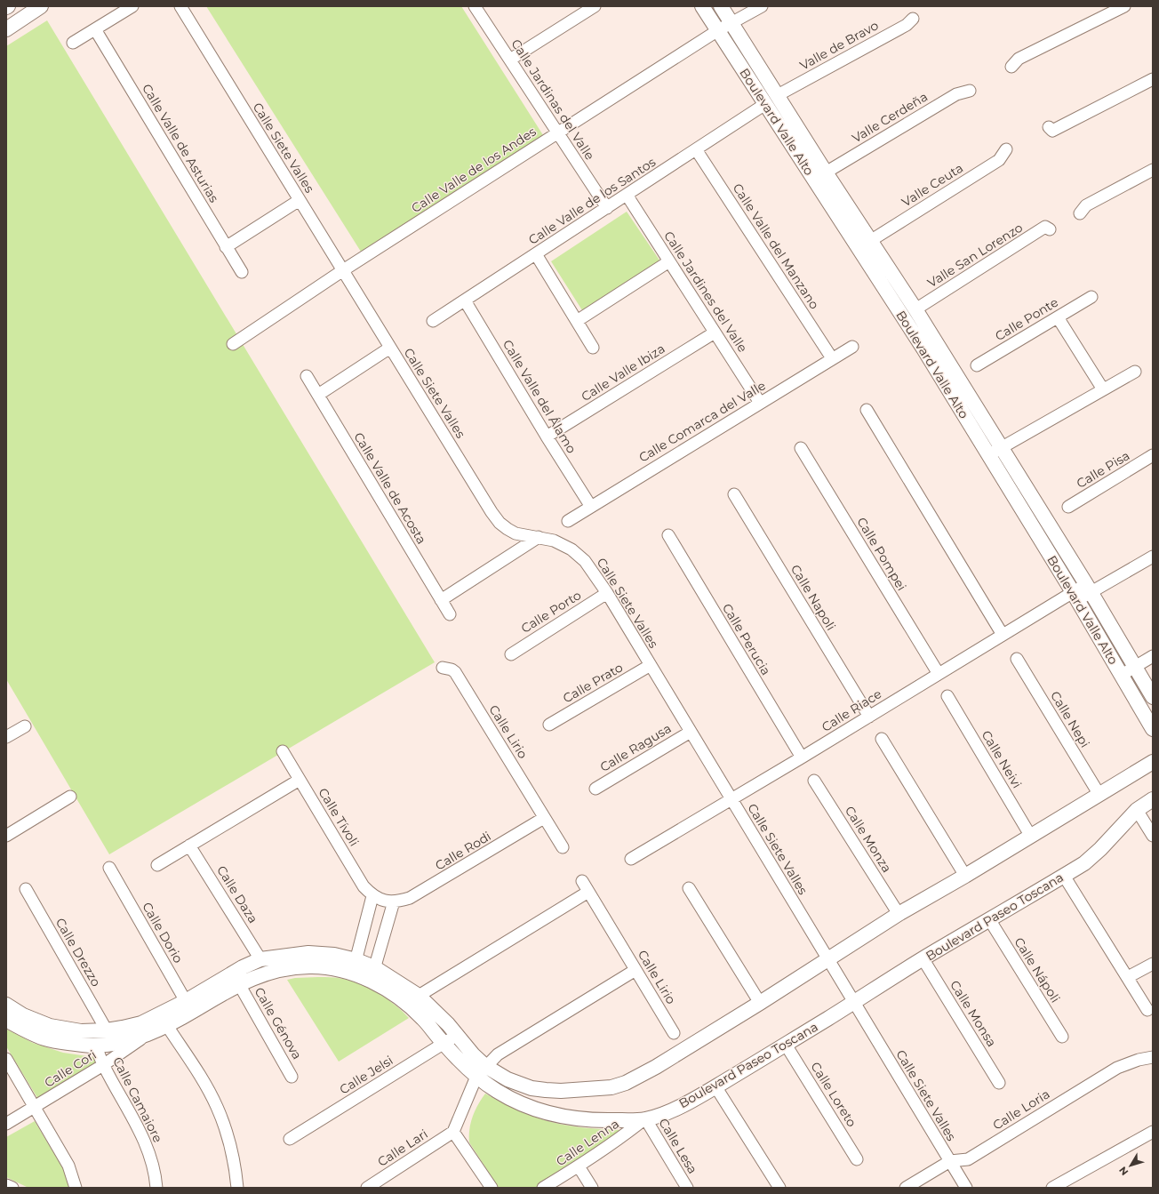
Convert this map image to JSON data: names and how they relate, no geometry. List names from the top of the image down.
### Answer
{
  "streets": {
    "street": [
      "Valle de Bravo",
      "Calle Jardinas del Valle",
      "Valle Cerdeña",
      "Boulevard Valle Alto",
      "Calle Valle de Asturias",
      "Calle Siete Valles",
      "Calle Valle de los Andes",
      "Valle Ceuta",
      "Calle Valle de los Santos",
      "Calle Valle del Manzano",
      "Valle San Lorenzo",
      "Calle Jardines del Valle",
      "Calle Ponte",
      "Calle Valle Ibiza",
      "Calle Valle del Álamo",
      "Calle Comarca del Valle",
      "Calle Pisa",
      "Calle Valle de Acosta",
      "Calle Pompei",
      "Calle Napoli",
      "Calle Porto",
      "Calle Perucia",
      "Calle Prato",
      "Calle Riace",
      "Calle Nepi",
      "Calle Lirio",
      "Calle Ragusa",
      "Calle Neivi",
      "Calle Tívoli",
      "Calle Monza",
      "Calle Rodi",
      "Calle Daza",
      "Boulevard Paseo Toscana",
      "Calle Dorio",
      "Calle Drezzo",
      "Calle Nápoli",
      "Calle Monsa",
      "Calle Génova",
      "Calle Cori",
      "Calle Jelsi",
      "Calle Loreto",
      "Calle Camaiore",
      "Calle Loria",
      "Calle Lenna",
      "Calle Lesa",
      "Calle Lari"
    ]
  },
  "crossings": [
    ["Valle de Bravo", "Boulevard Valle Alto"],
    ["Calle Jardinas del Valle", "Calle Valle de los Andes"],
    ["Calle Jardinas del Valle", "Calle Valle de los Santos"],
    ["Valle Cerdeña", "Boulevard Valle Alto"],
    ["Boulevard Valle Alto", "Calle Valle de los Andes"],
    ["Boulevard Valle Alto", "Valle Ceuta"],
    ["Boulevard Valle Alto", "Calle Valle de los Santos"],
    ["Boulevard Valle Alto", "Valle San Lorenzo"],
    ["Boulevard Valle Alto", "Calle Riace"],
    ["Calle Siete Valles", "Calle Valle de los Andes"],
    ["Calle Siete Valles", "Calle Porto"],
    ["Calle Siete Valles", "Calle Prato"],
    ["Calle Siete Valles", "Calle Riace"],
    ["Calle Siete Valles", "Calle Ragusa"],
    ["Calle Siete Valles", "Boulevard Paseo Toscana"],
    ["Calle Siete Valles", "Calle Loria"],
    ["Calle Valle de los Santos", "Calle Valle del Manzano"],
    ["Calle Valle de los Santos", "Calle Jardines del Valle"],
    ["Calle Valle de los Santos", "Calle Valle del Álamo"],
    ["Calle Valle del Manzano", "Calle Comarca del Valle"],
    ["Calle Jardines del Valle", "Calle Valle Ibiza"],
    ["Calle Jardines del Valle", "Calle Comarca del Valle"],
    ["Calle Valle Ibiza", "Calle Valle del Álamo"],
    ["Calle Valle del Álamo", "Calle Comarca del Valle"],
    ["Calle Pompei", "Calle Riace"],
    ["Calle Napoli", "Calle Riace"],
    ["Calle Perucia", "Calle Riace"],
    ["Calle Nepi", "Boulevard Paseo Toscana"],
    ["Calle Lirio", "Calle Rodi"],
    ["Calle Neivi", "Boulevard Paseo Toscana"],
    ["Calle Monza", "Boulevard Paseo Toscana"],
    ["Calle Daza", "Boulevard Paseo Toscana"],
    ["Boulevard Paseo Toscana", "Calle Dorio"],
    ["Boulevard Paseo Toscana", "Calle Drezzo"],
    ["Boulevard Paseo Toscana", "Calle Nápoli"],
    ["Boulevard Paseo Toscana", "Calle Monsa"],
    ["Boulevard Paseo Toscana", "Calle Génova"],
    ["Boulevard Paseo Toscana", "Calle Cori"],
    ["Boulevard Paseo Toscana", "Calle Jelsi"],
    ["Boulevard Paseo Toscana", "Calle Loreto"],
    ["Boulevard Paseo Toscana", "Calle Camaiore"],
    ["Boulevard Paseo Toscana", "Calle Lenna"],
    ["Boulevard Paseo Toscana", "Calle Lesa"],
    ["Calle Cori", "Calle Camaiore"],
    ["Calle Lenna", "Calle Lesa"]
  ],
  "north": "bottom left"
}
